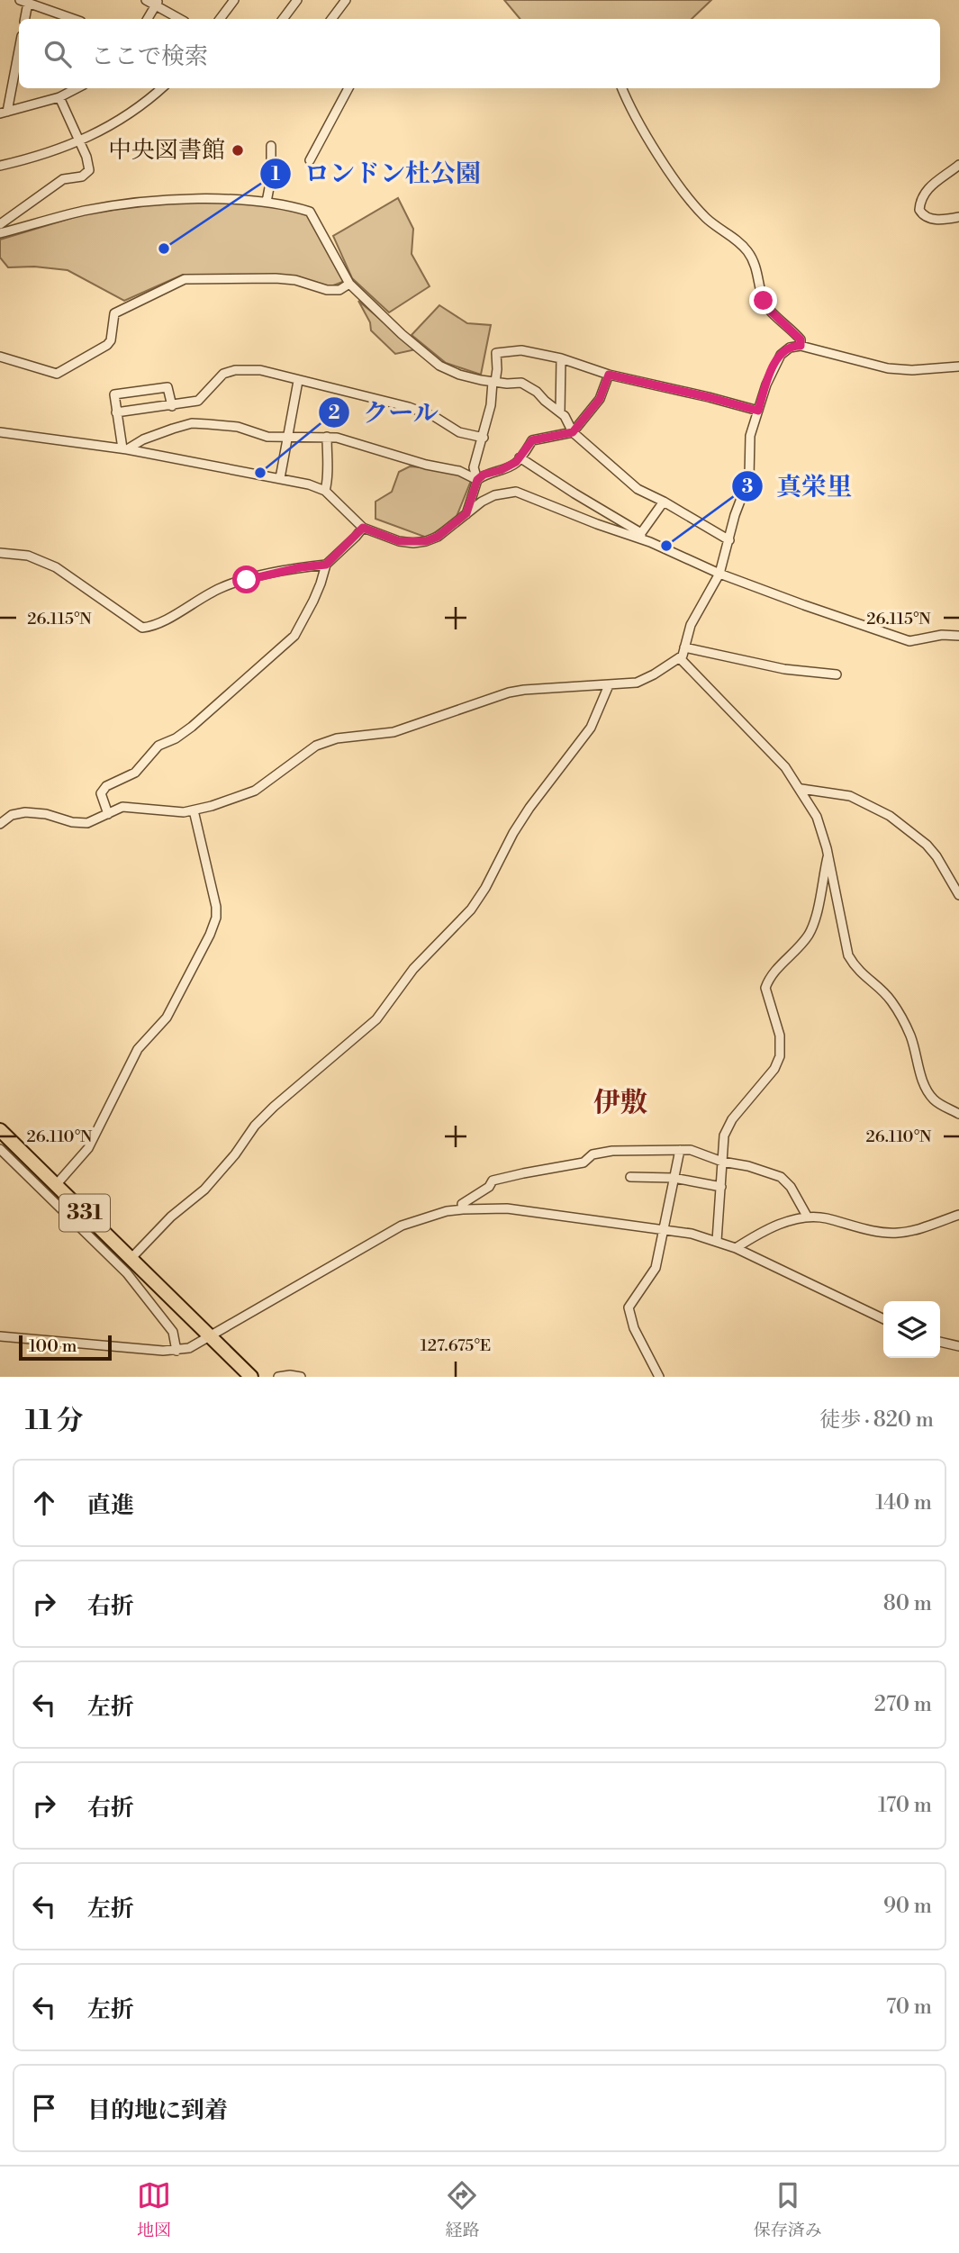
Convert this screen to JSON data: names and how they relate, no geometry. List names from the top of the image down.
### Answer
{
  "streets": {
    "highway": ["331"]
  },
  "districts": ["伊敷"],
  "places": [
    "中央図書館",
    "ロンドン杜公園",
    "クール",
    "真栄里"
  ],
  "scale_bar": "100 m",
  "page": {
    "search": "ここで検索",
    "scale": "100 m",
    "heading": ["11 分", "徒歩 · 820 m"],
    "list": [
      ["直進", "140 m"],
      ["右折", "80 m"],
      ["左折", "270 m"],
      ["右折", "170 m"],
      ["左折", "90 m"],
      ["左折", "70 m"],
      "目的地に到着"
    ],
    "nav": ["地図", "経路", "保存済み"]
  },
  "coordinates": ["26.115°N", "26.110°N", "127.675°E"]
}
